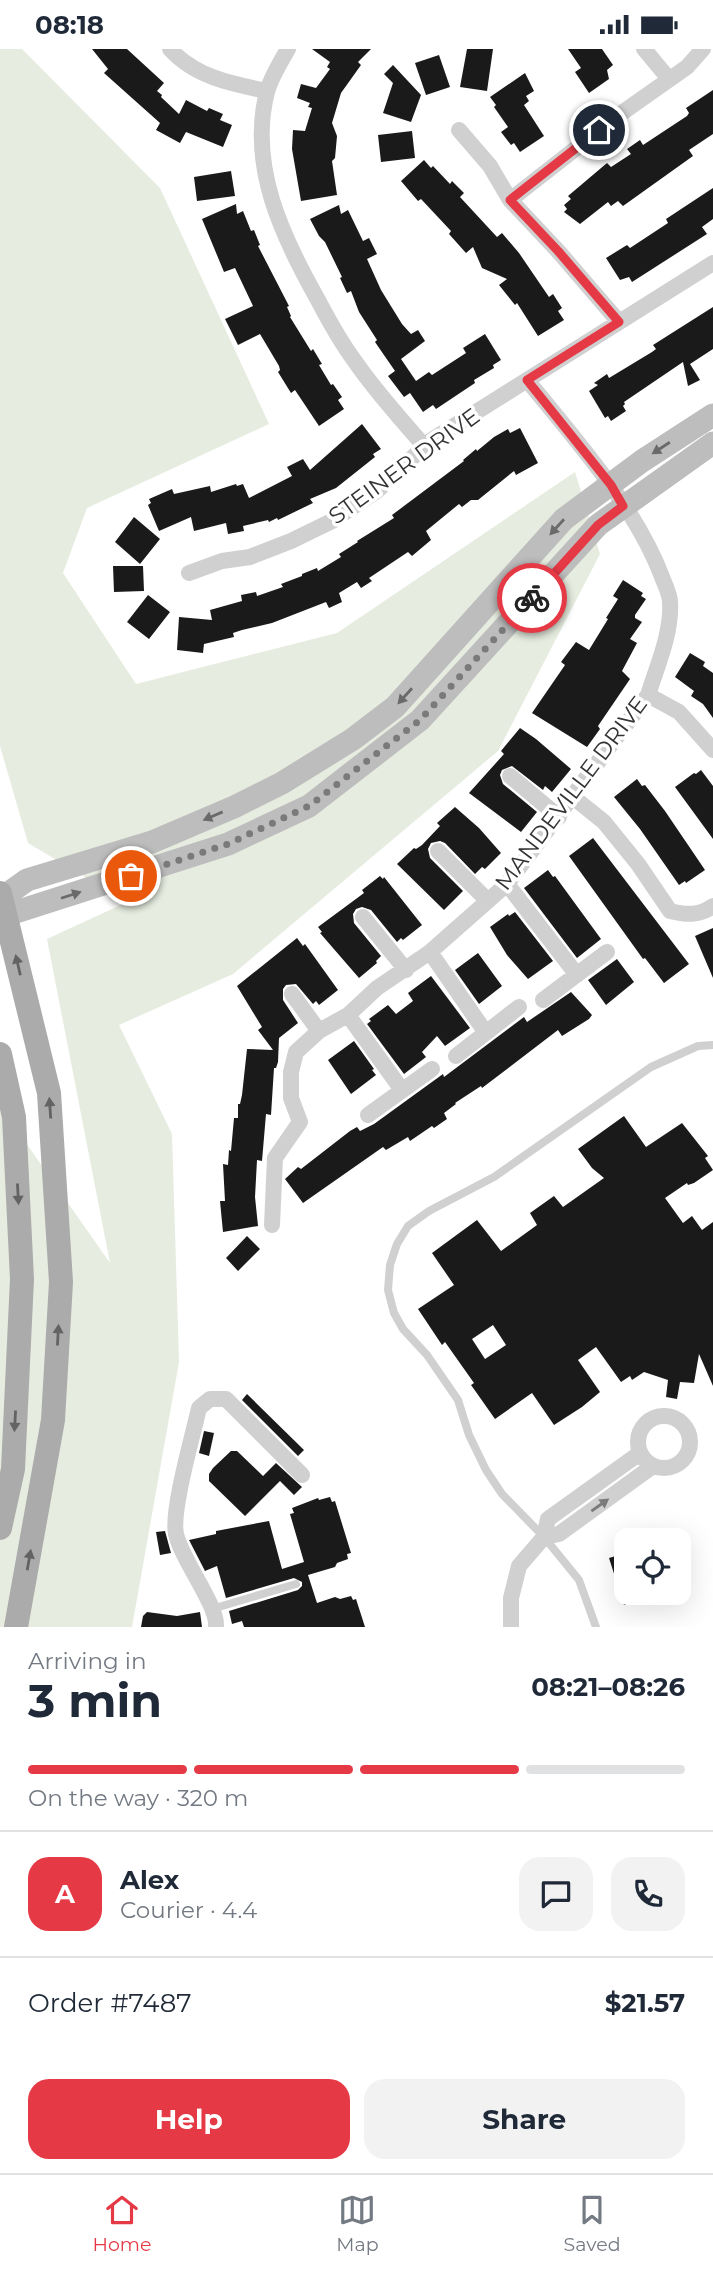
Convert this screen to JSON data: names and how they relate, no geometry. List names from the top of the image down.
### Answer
{
  "streets": {
    "street": ["STEINER DRIVE", "MANDEVILLE DRIVE"]
  },
  "crossings": [
    ["STEINER DRIVE", "MANDEVILLE DRIVE"]
  ],
  "page": {
    "status": "08:18",
    "heading": ["3 min", "Arriving in", "08:21–08:26"],
    "panel": [
      "Alex",
      "Courier · 4.4",
      "Order #7487",
      "$21.57"
    ],
    "bar": "On the way · 320 m",
    "round": "A",
    "buttons": ["Help", "Share"],
    "tabs": ["Home", "Map", "Saved"]
  }
}
